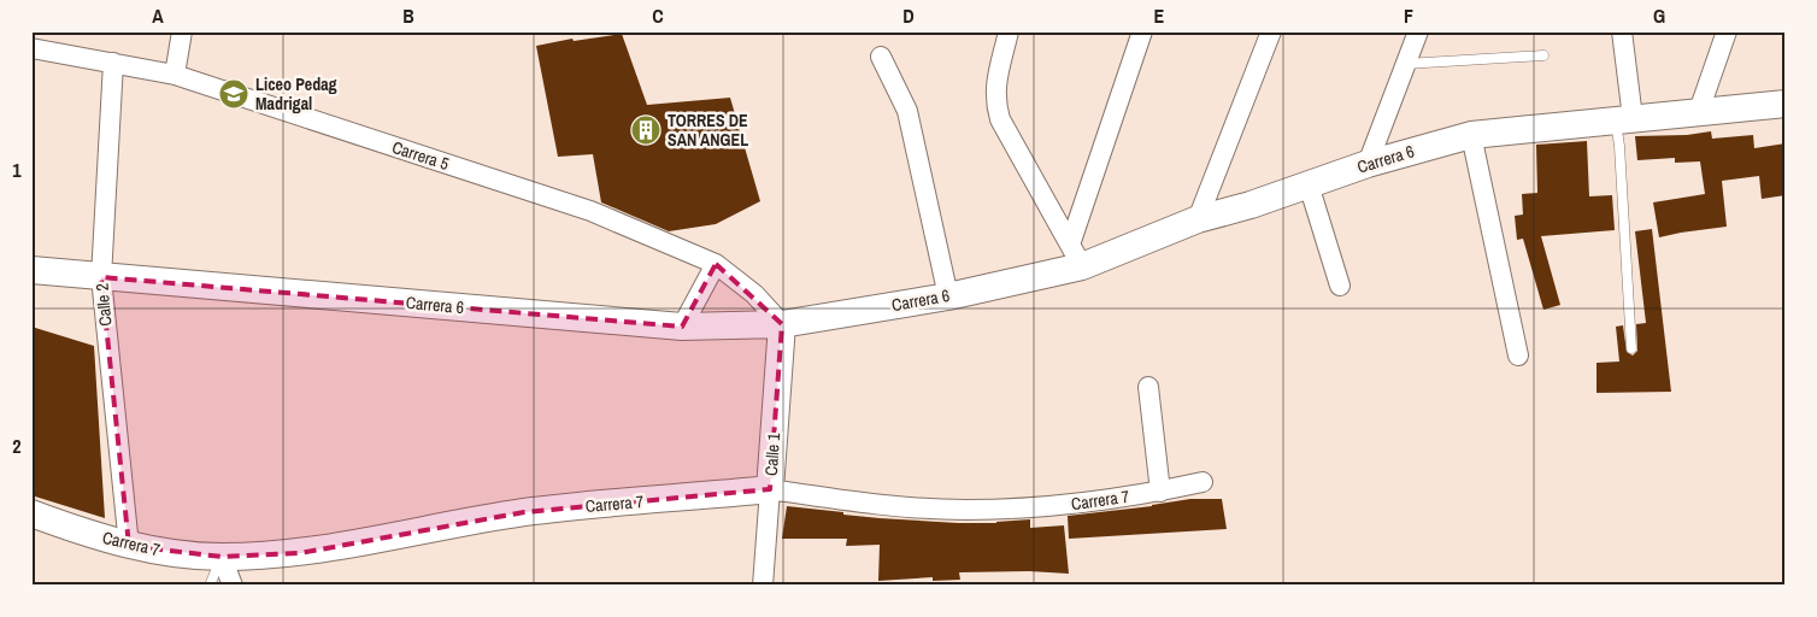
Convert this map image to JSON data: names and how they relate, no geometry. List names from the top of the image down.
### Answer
{
  "streets": {
    "main road": ["Carrera 6", "Calle 1", "Carrera 7"],
    "street": ["Carrera 5", "Calle 2"]
  },
  "crossings": [
    ["Carrera 5", "Carrera 6"],
    ["Carrera 5", "Calle 2"],
    ["Carrera 5", "Calle 1"],
    ["Carrera 6", "Calle 2"],
    ["Carrera 6", "Calle 1"],
    ["Calle 2", "Carrera 7"],
    ["Calle 1", "Carrera 7"]
  ],
  "places": {
    "school or university": ["Liceo Pedag Madrigal"],
    "building": ["TORRES DE SAN ANGEL"]
  },
  "grid": {
    "columns": [
      "A",
      "B",
      "C",
      "D",
      "E",
      "F",
      "G"
    ],
    "rows": ["1", "2"]
  }
}
